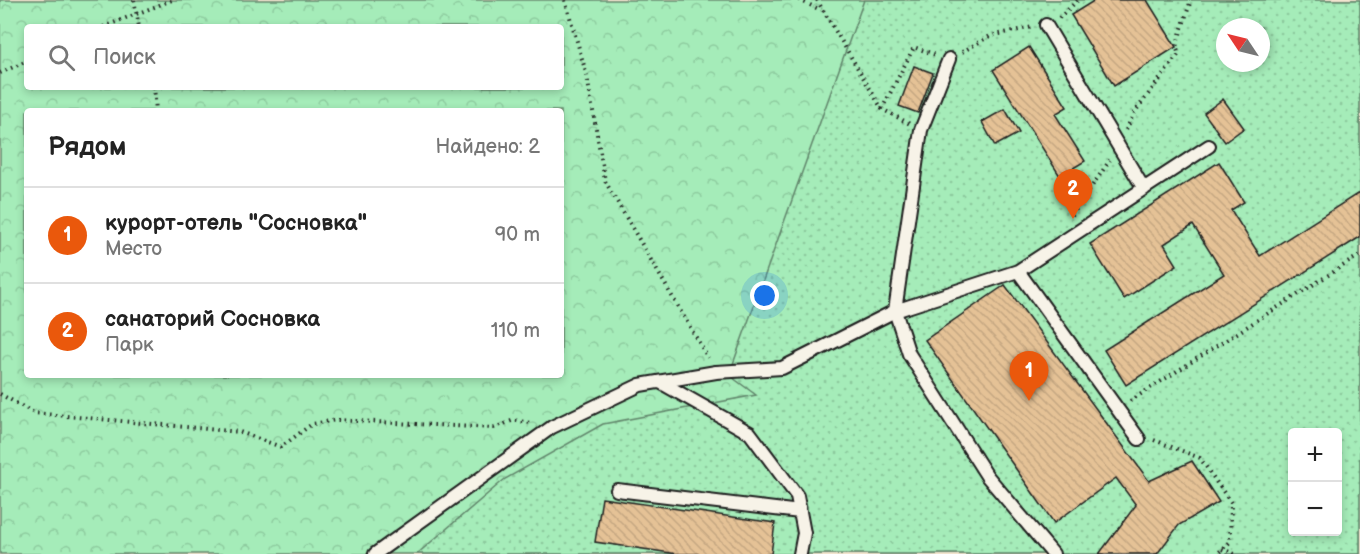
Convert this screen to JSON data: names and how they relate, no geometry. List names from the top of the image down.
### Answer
{
  "north": "top left",
  "page": {
    "search": "Поиск",
    "heading": ["Рядом", "Найдено: 2"],
    "pins": ["2", "1"],
    "list": [
      {
        "mark": "1",
        "name": "курорт-отель \"Сосновка\"",
        "note": "Место",
        "value": "90 m"
      },
      {
        "mark": "2",
        "name": "санаторий Сосновка",
        "note": "Парк",
        "value": "110 m"
      }
    ],
    "map_buttons": ["+", "−"]
  }
}
